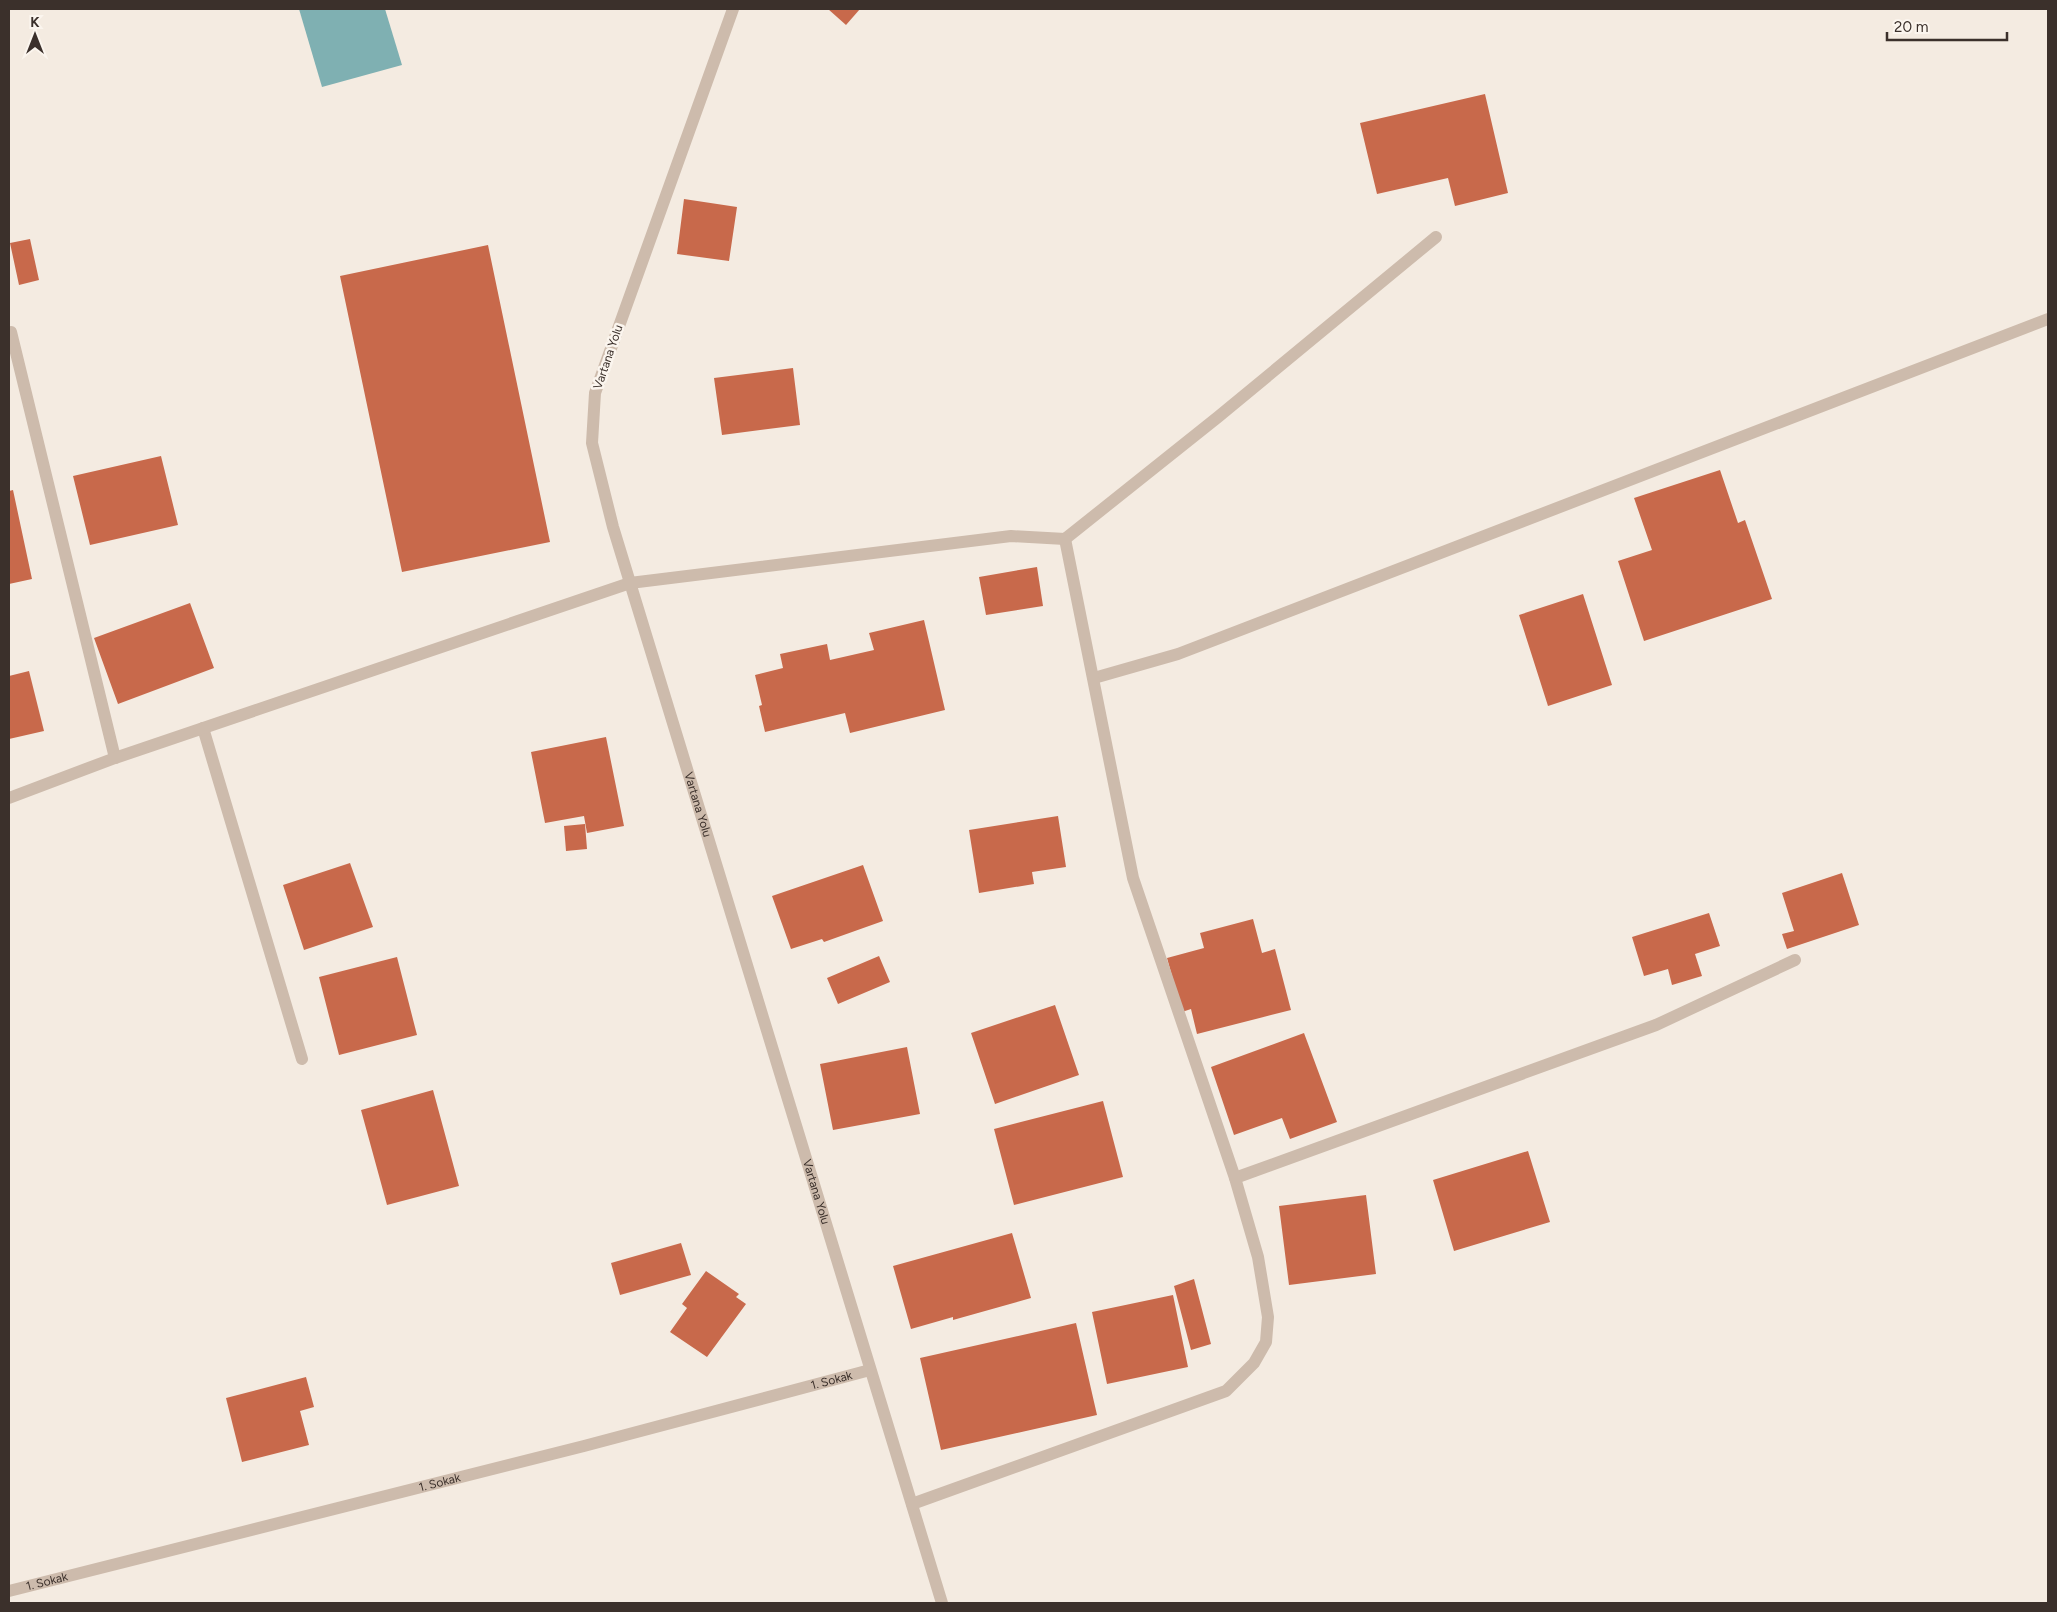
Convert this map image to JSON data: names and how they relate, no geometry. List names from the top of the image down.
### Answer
{
  "streets": {
    "street": ["Vartana Yolu", "1. Sokak"]
  },
  "crossings": [
    ["Vartana Yolu", "1. Sokak"]
  ],
  "scale_bar": "20 m",
  "north": "top"
}
